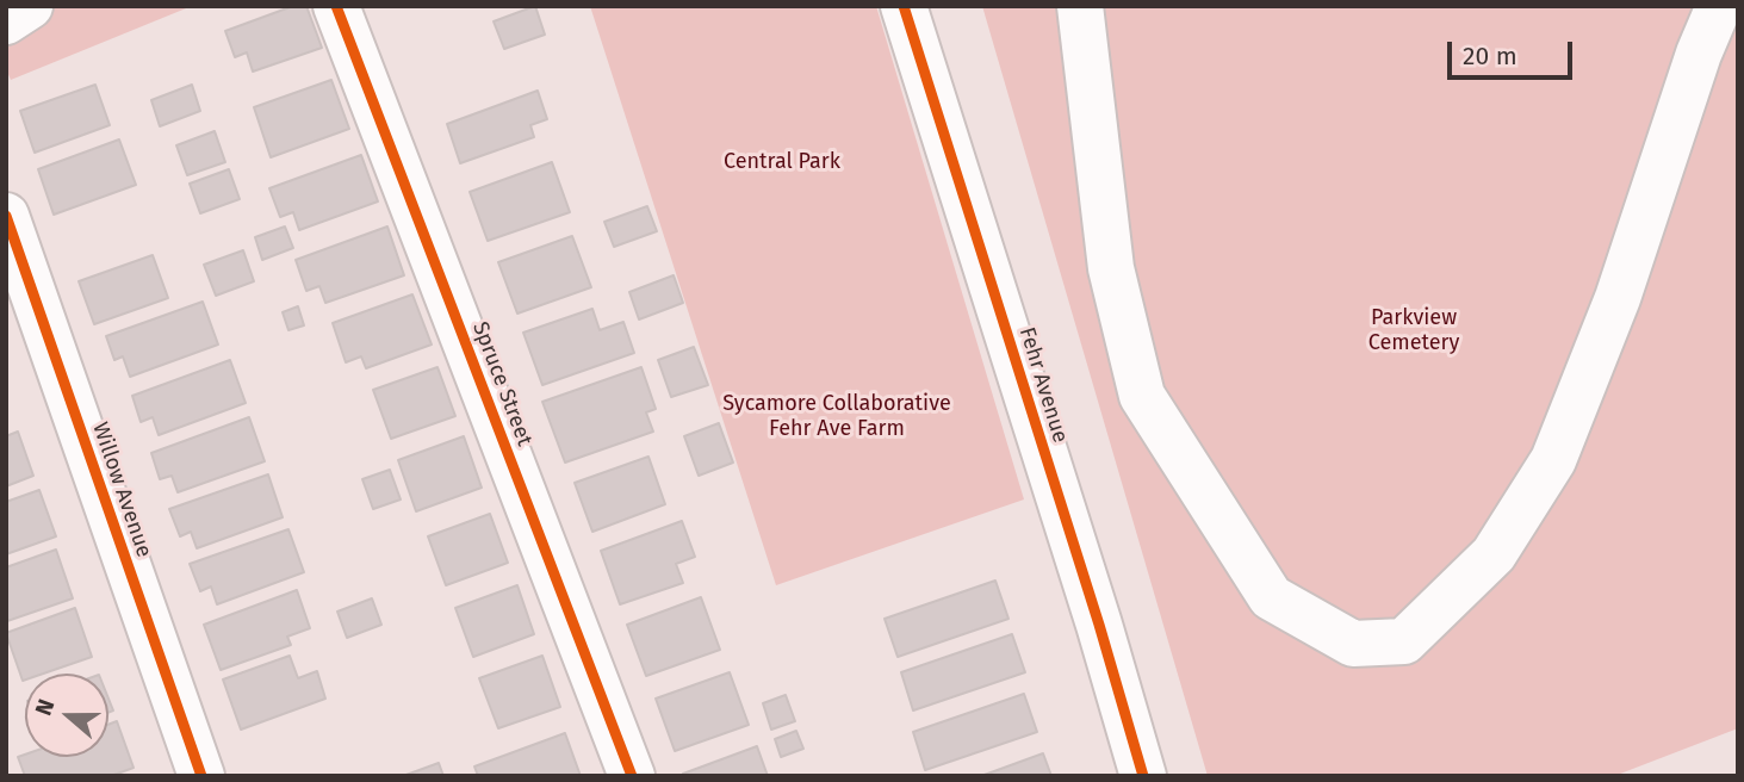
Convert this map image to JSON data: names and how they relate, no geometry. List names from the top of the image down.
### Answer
{
  "streets": {
    "street": ["Spruce Street", "Fehr Avenue", "Willow Avenue"]
  },
  "parks": ["Central Park", "Parkview Cemetery", "Sycamore Collaborative Fehr Ave Farm"],
  "scale_bar": "20 m",
  "north": "left"
}
